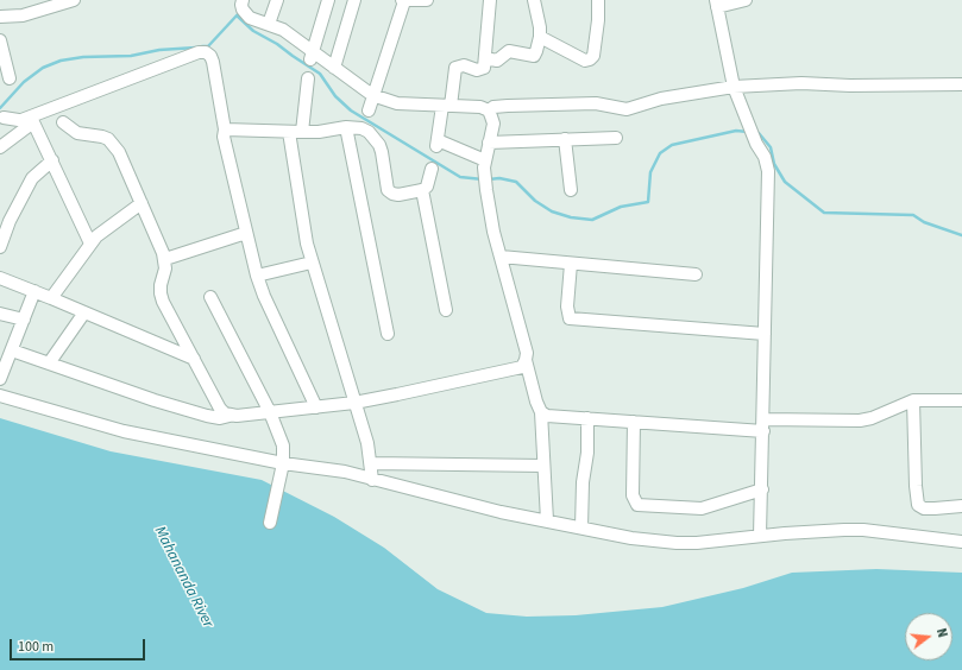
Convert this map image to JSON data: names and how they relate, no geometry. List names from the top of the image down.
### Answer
{
  "water": ["Mahananda River"],
  "scale_bar": "100 m",
  "north": "right"
}
